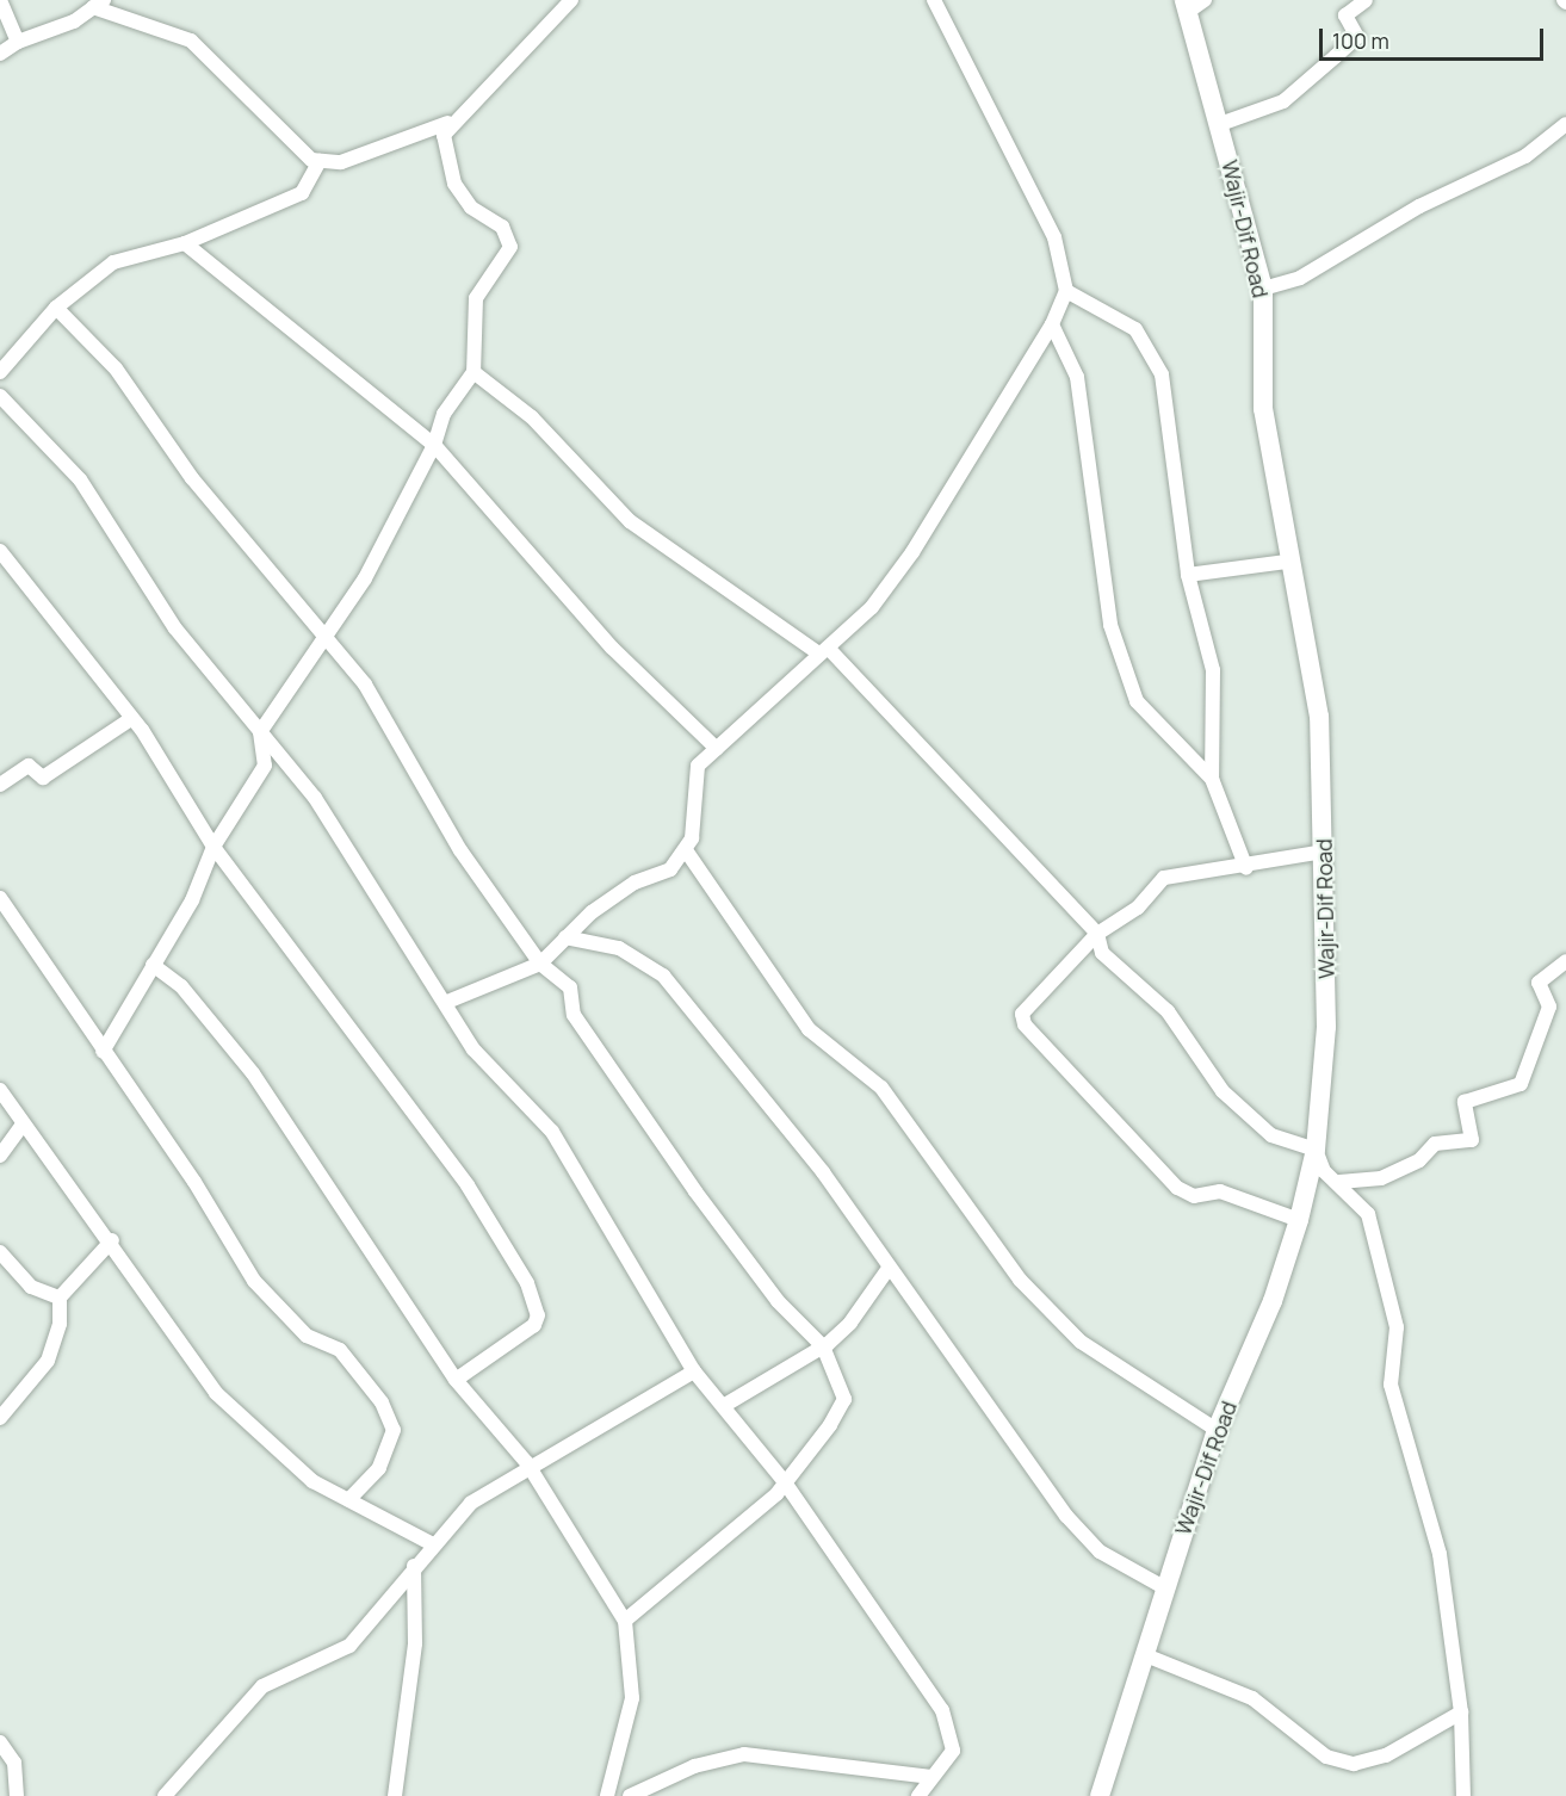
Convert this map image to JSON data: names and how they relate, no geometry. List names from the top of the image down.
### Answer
{
  "streets": {
    "main road": ["Wajir-Dif Road"]
  },
  "scale_bar": "100 m"
}
